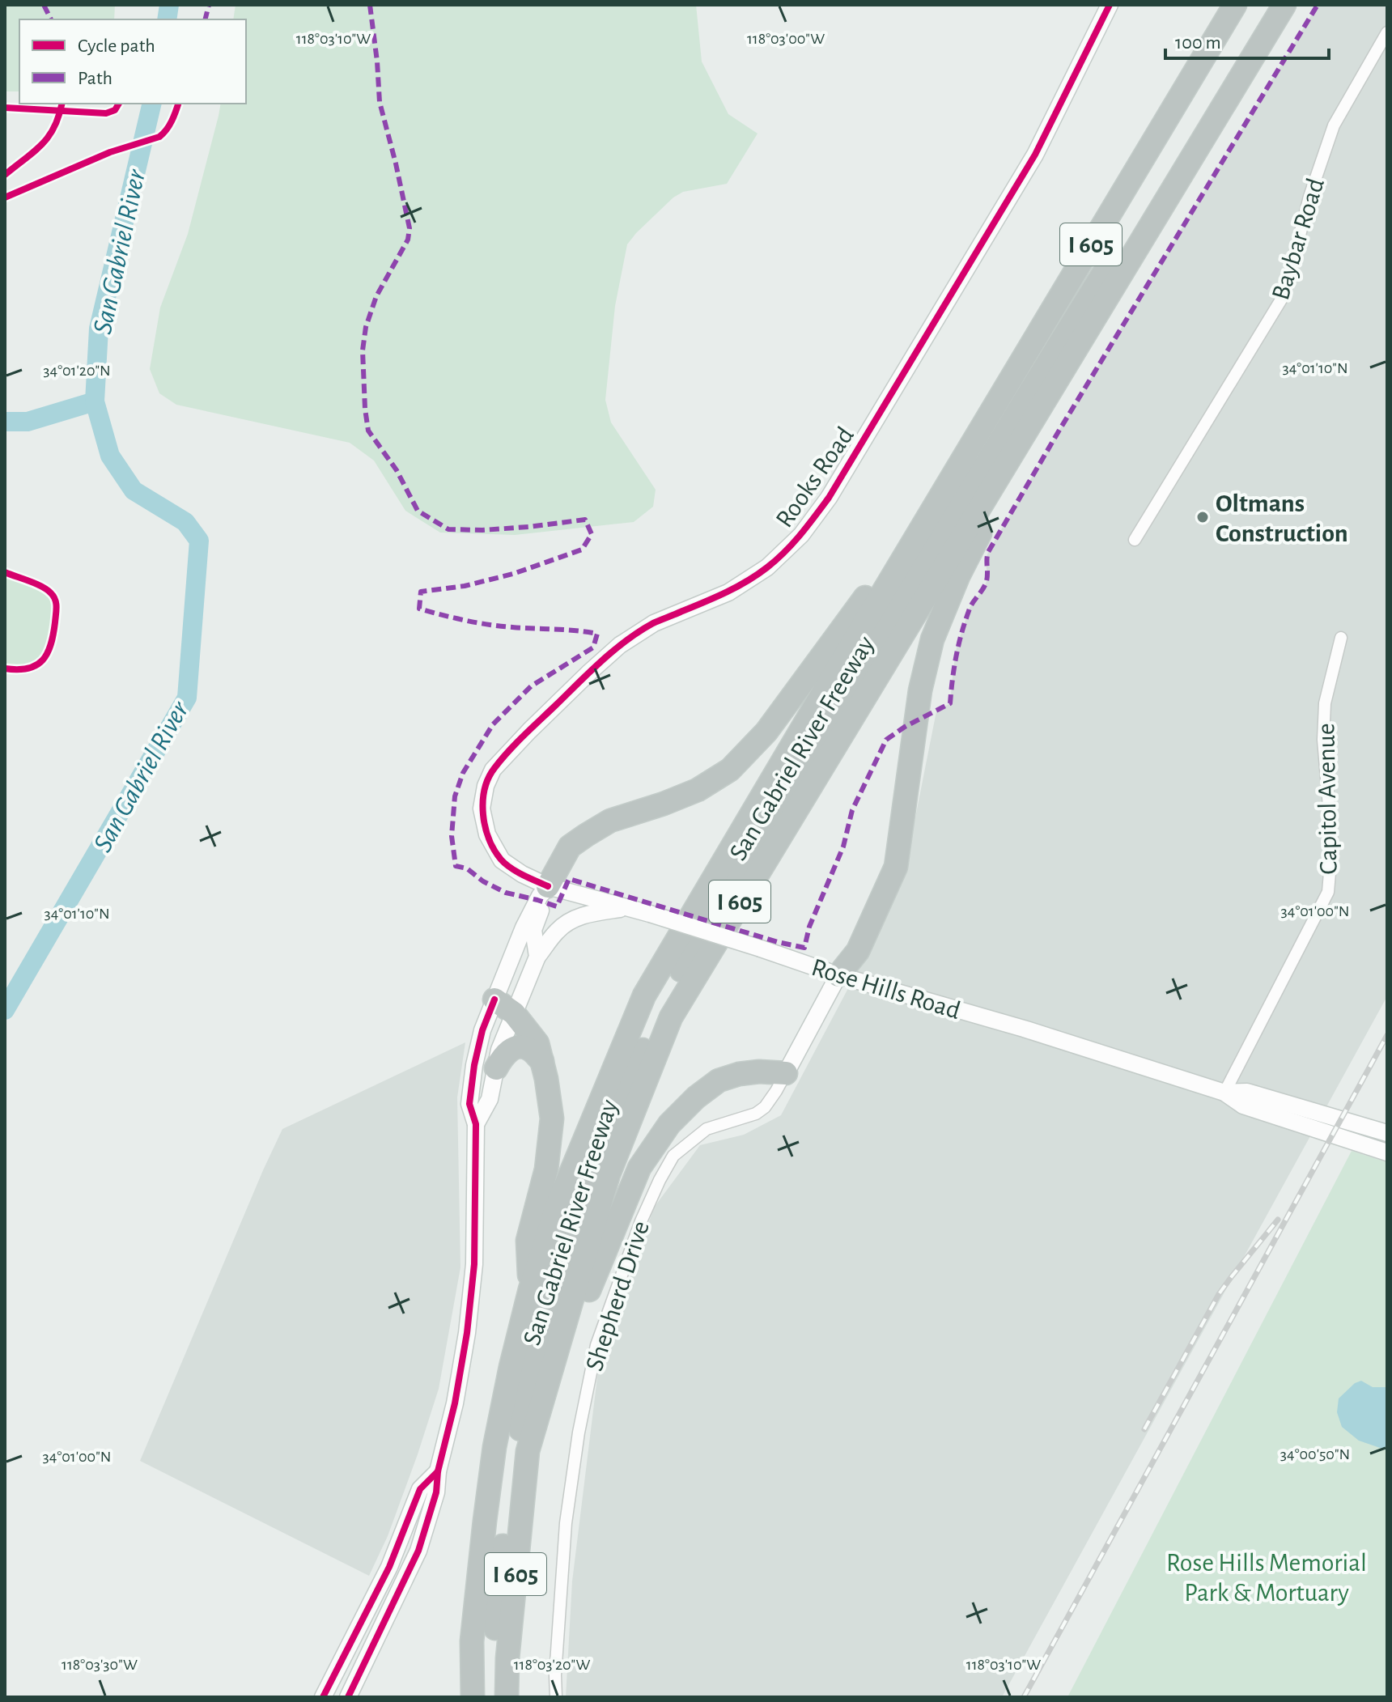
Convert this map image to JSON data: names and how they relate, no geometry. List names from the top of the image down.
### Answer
{
  "streets": {
    "highway": ["I 605", "San Gabriel River Freeway"],
    "main road": ["Rooks Road", "Rose Hills Road", "Shepherd Drive"],
    "street": ["Baybar Road", "Capitol Avenue"]
  },
  "crossings": [
    ["Rooks Road", "Rose Hills Road"],
    ["Capitol Avenue", "Rose Hills Road"],
    ["Rose Hills Road", "Shepherd Drive"]
  ],
  "water": ["San Gabriel River"],
  "parks": ["Rose Hills Memorial Park & Mortuary"],
  "places": ["Oltmans Construction"],
  "legend": ["Cycle path", "Path"],
  "scale_bar": "100 m",
  "coordinates": [
    "118°03'10\"W",
    "118°03'00\"W",
    "34°01'10\"N",
    "34°01'20\"N",
    "34°01'00\"N",
    "34°00'50\"N",
    "118°03'30\"W",
    "118°03'20\"W"
  ]
}
